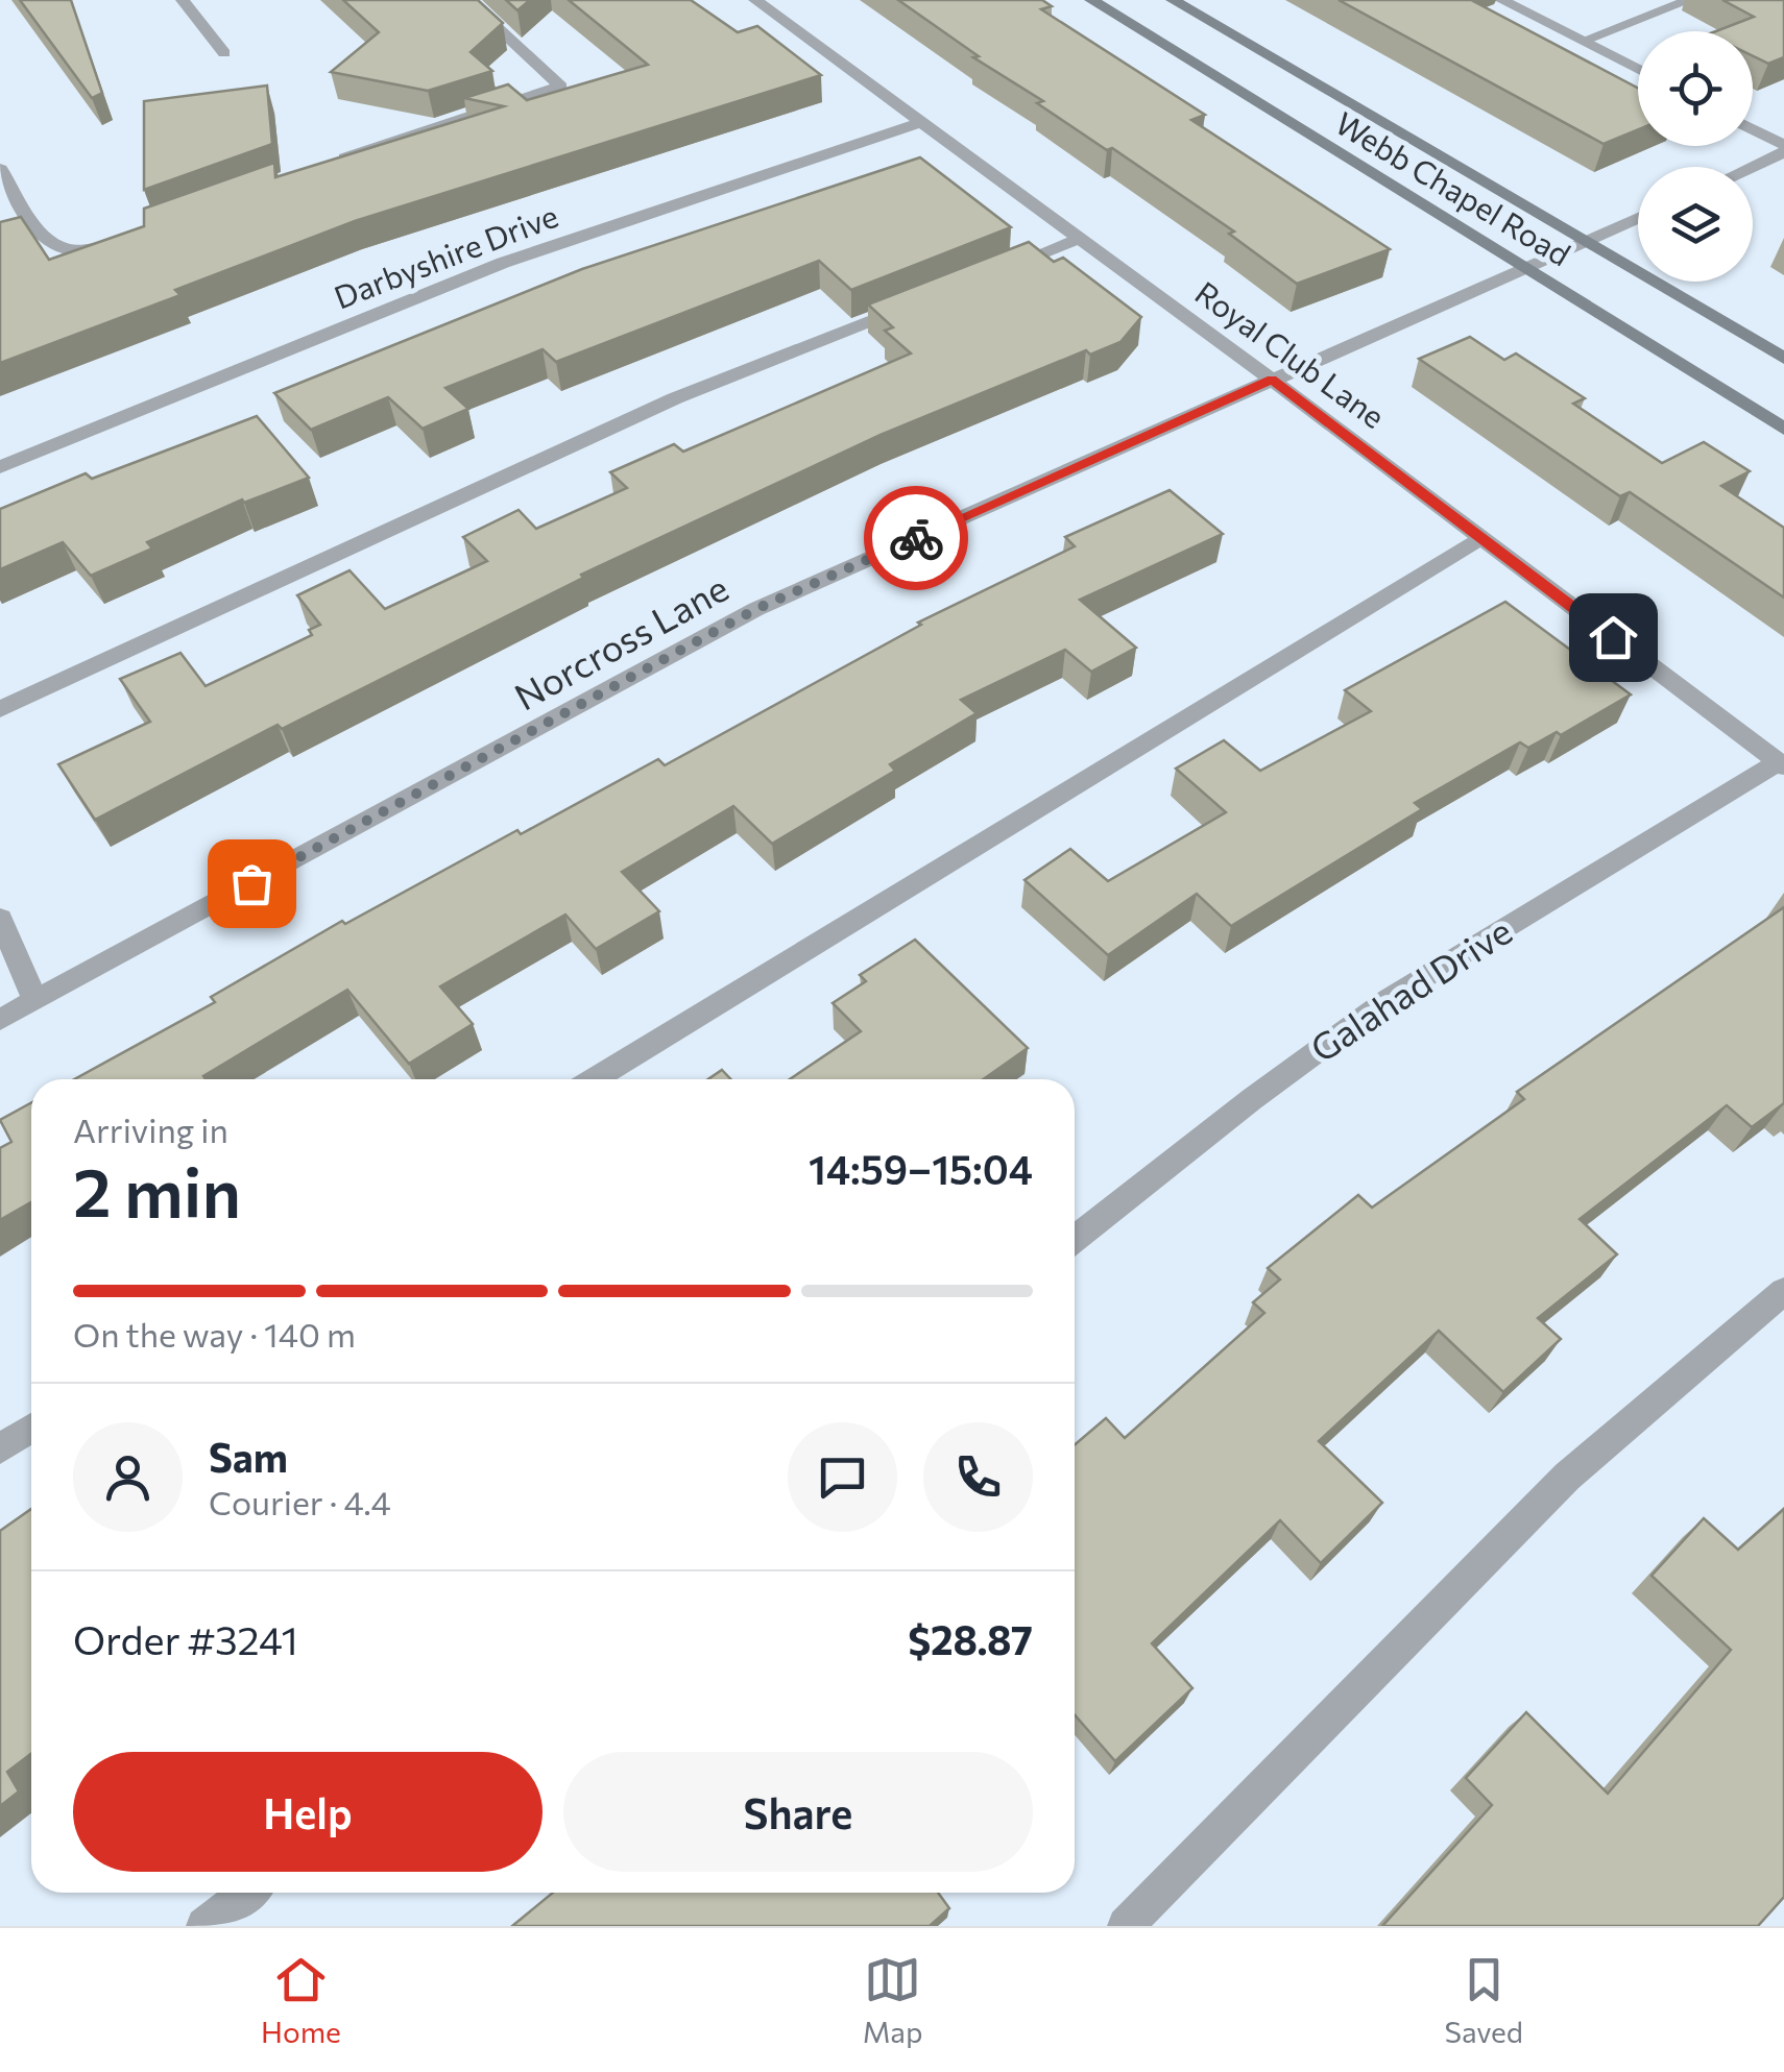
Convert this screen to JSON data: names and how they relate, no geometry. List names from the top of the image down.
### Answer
{
  "streets": {
    "main road": ["Webb Chapel Road"],
    "street": [
      "Darbyshire Drive",
      "Royal Club Lane",
      "Norcross Lane",
      "Galahad Drive"
    ]
  },
  "crossings": [
    ["Webb Chapel Road", "Norcross Lane"],
    ["Darbyshire Drive", "Royal Club Lane"],
    ["Royal Club Lane", "Norcross Lane"],
    ["Royal Club Lane", "Galahad Drive"]
  ],
  "page": {
    "heading": ["2 min", "Arriving in", "14:59–15:04"],
    "panel": [
      "Sam",
      "Courier · 4.4",
      "Order #3241",
      "$28.87"
    ],
    "bar": "On the way · 140 m",
    "buttons": ["Help", "Share"],
    "tabs": ["Home", "Map", "Saved"]
  }
}
